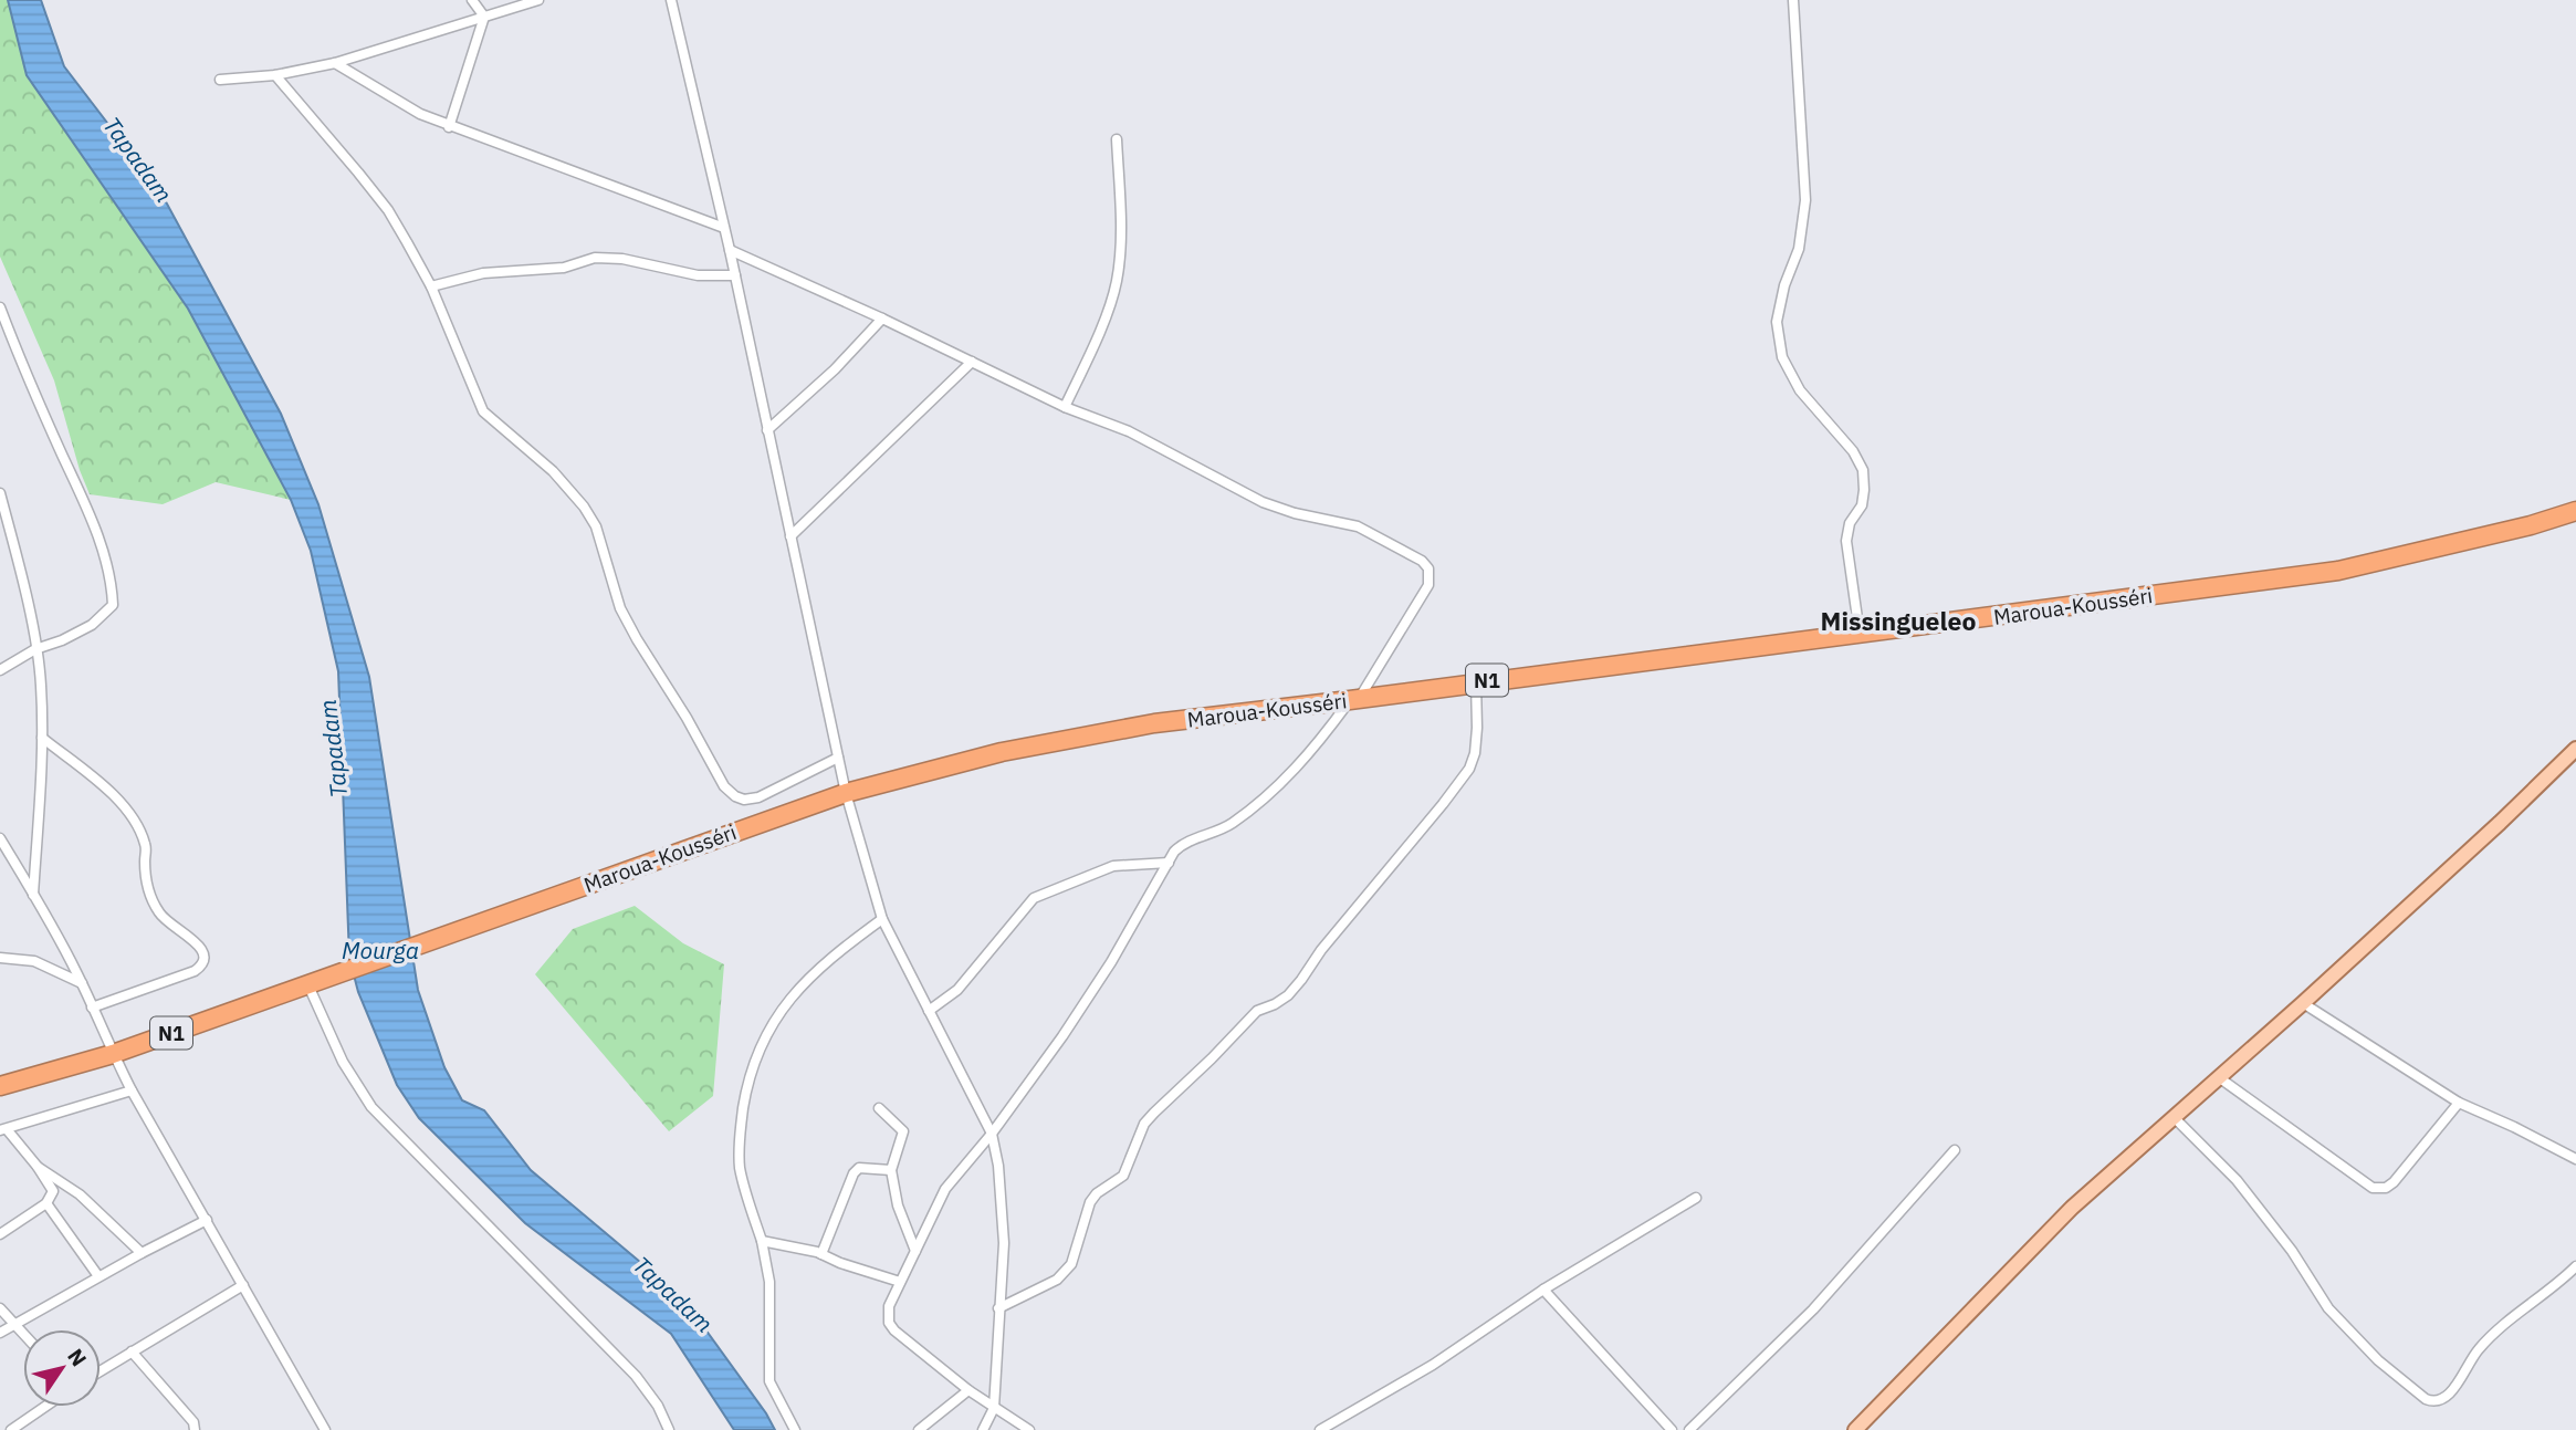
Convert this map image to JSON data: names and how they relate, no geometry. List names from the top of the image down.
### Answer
{
  "streets": {
    "highway": ["Maroua-Kousséri", "N1"]
  },
  "districts": ["Missingueleo"],
  "water": ["Tapadam", "Mourga"],
  "north": "top right"
}
